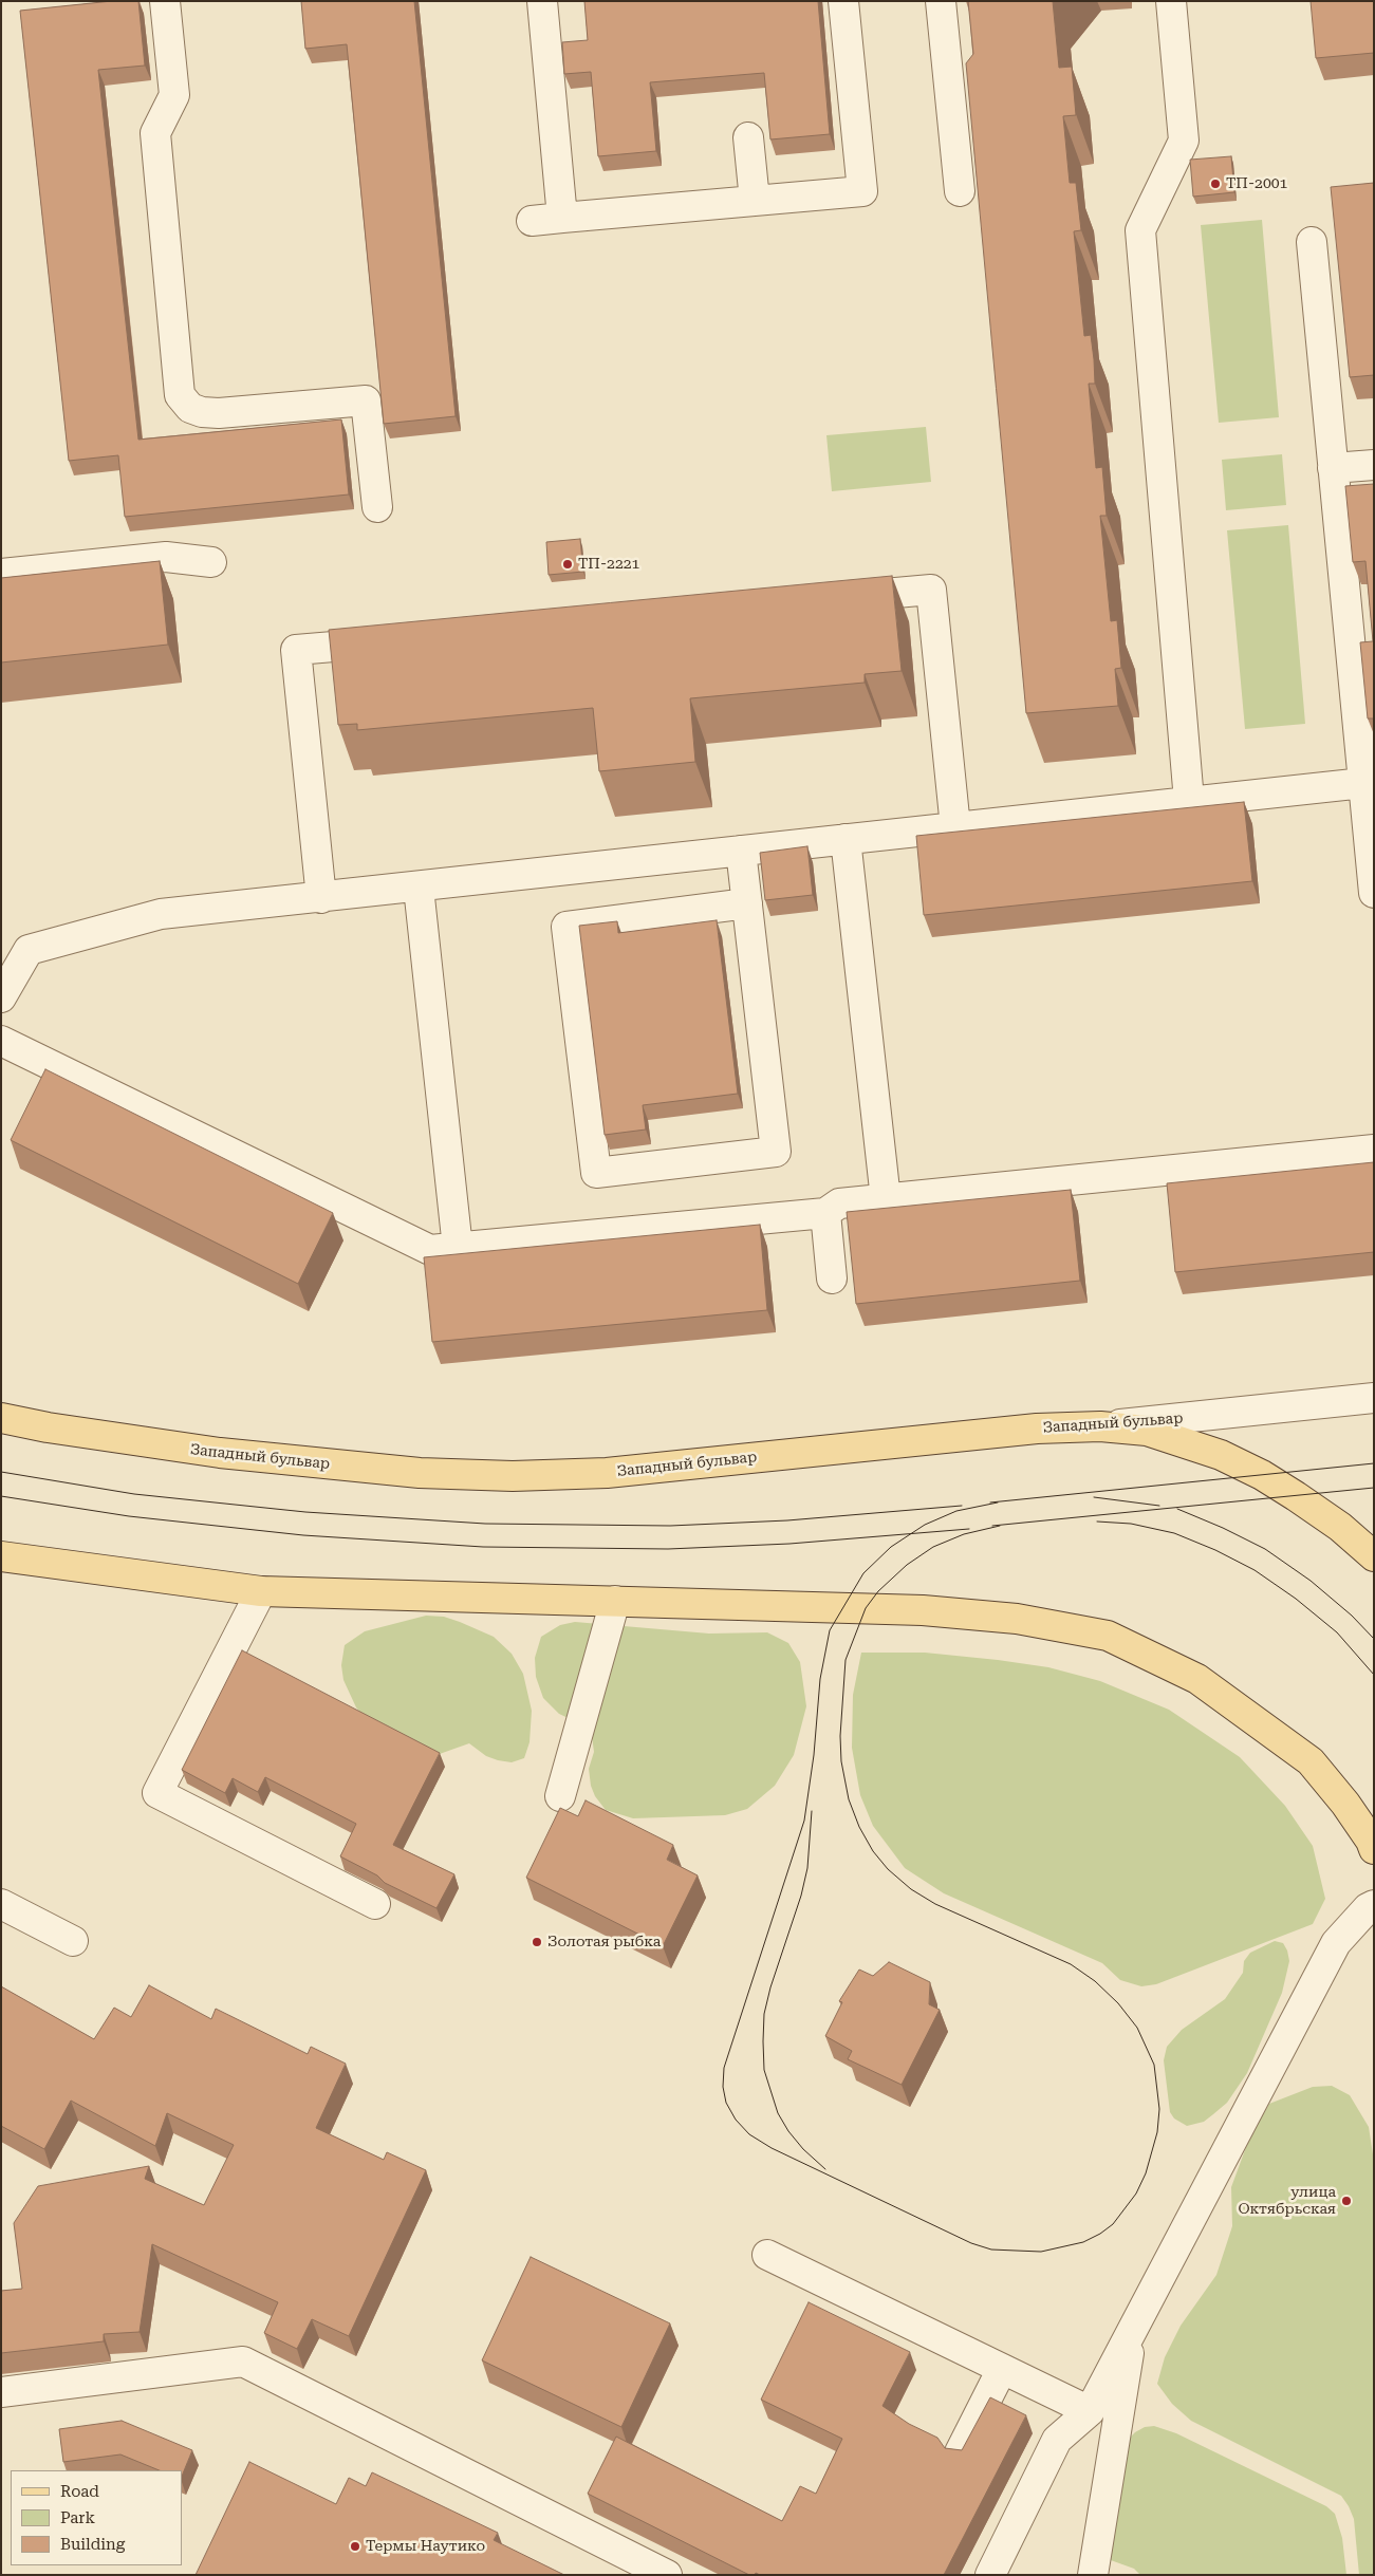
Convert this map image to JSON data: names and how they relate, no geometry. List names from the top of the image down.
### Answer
{
  "streets": {
    "main road": ["Западный бульвар"]
  },
  "places": [
    "ТП-2001",
    "ТП-2221",
    "Золотая рыбка",
    "улица Октябрьская",
    "Термы Наутико"
  ],
  "legend": ["Road", "Park", "Building"]
}
